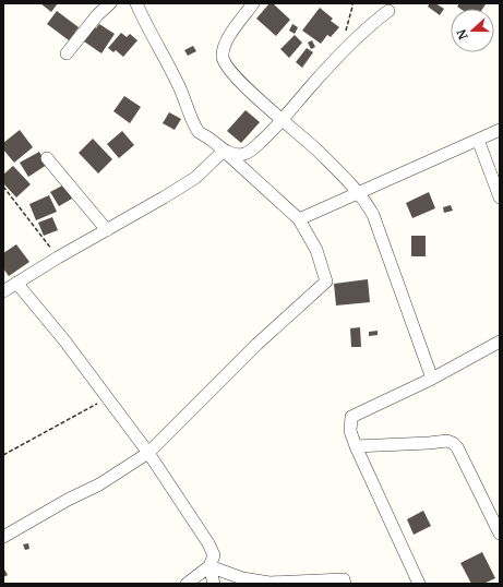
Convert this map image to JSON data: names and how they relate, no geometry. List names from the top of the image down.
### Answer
{
  "north": "left"
}
